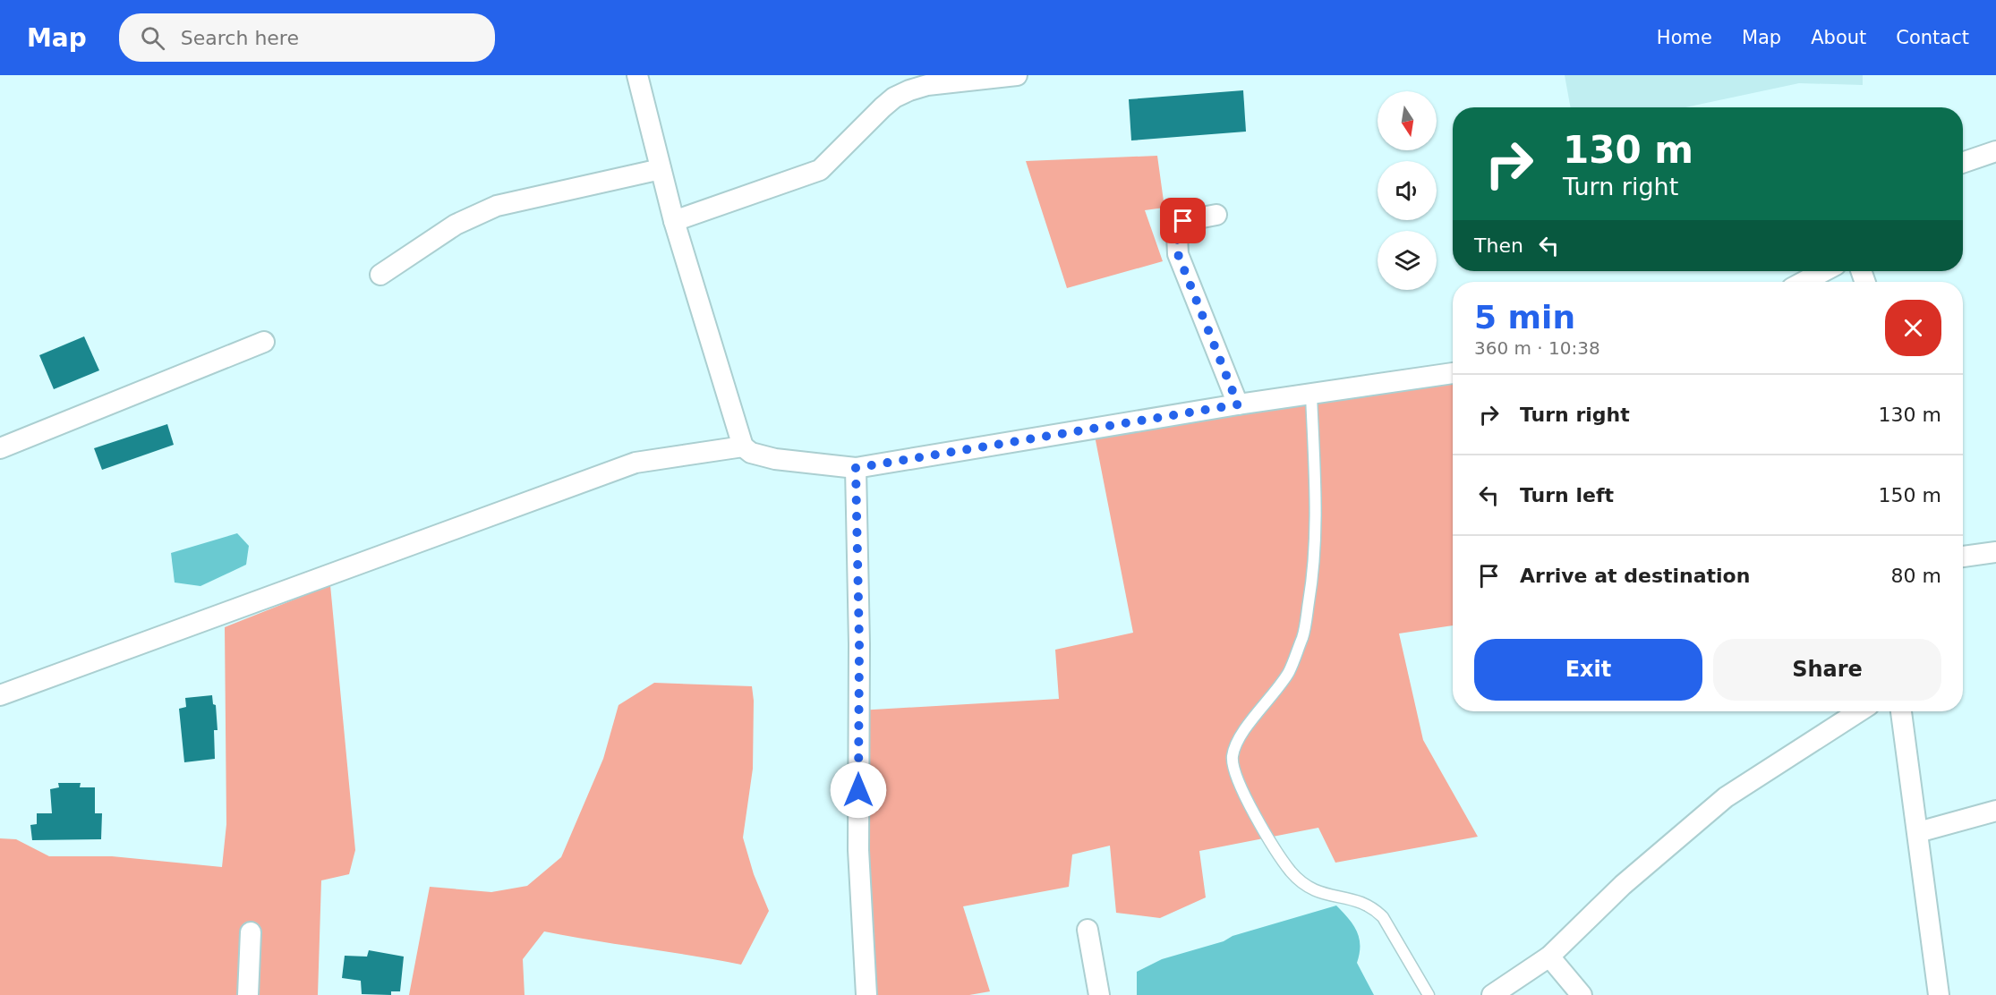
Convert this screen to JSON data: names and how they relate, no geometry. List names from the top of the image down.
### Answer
{
  "north": "bottom",
  "page": {
    "header": "Map",
    "search": "Search here",
    "nav": [
      "Home",
      "Map",
      "About",
      "Contact"
    ],
    "turn": ["130 m", "Turn right"],
    "then": "Then",
    "heading": ["5 min", "360 m · 10:38"],
    "list": [
      {
        "name": "Turn right",
        "value": "130 m"
      },
      {
        "name": "Turn left",
        "value": "150 m"
      },
      {
        "name": "Arrive at destination",
        "value": "80 m"
      }
    ],
    "buttons": ["Exit", "Share"]
  }
}
